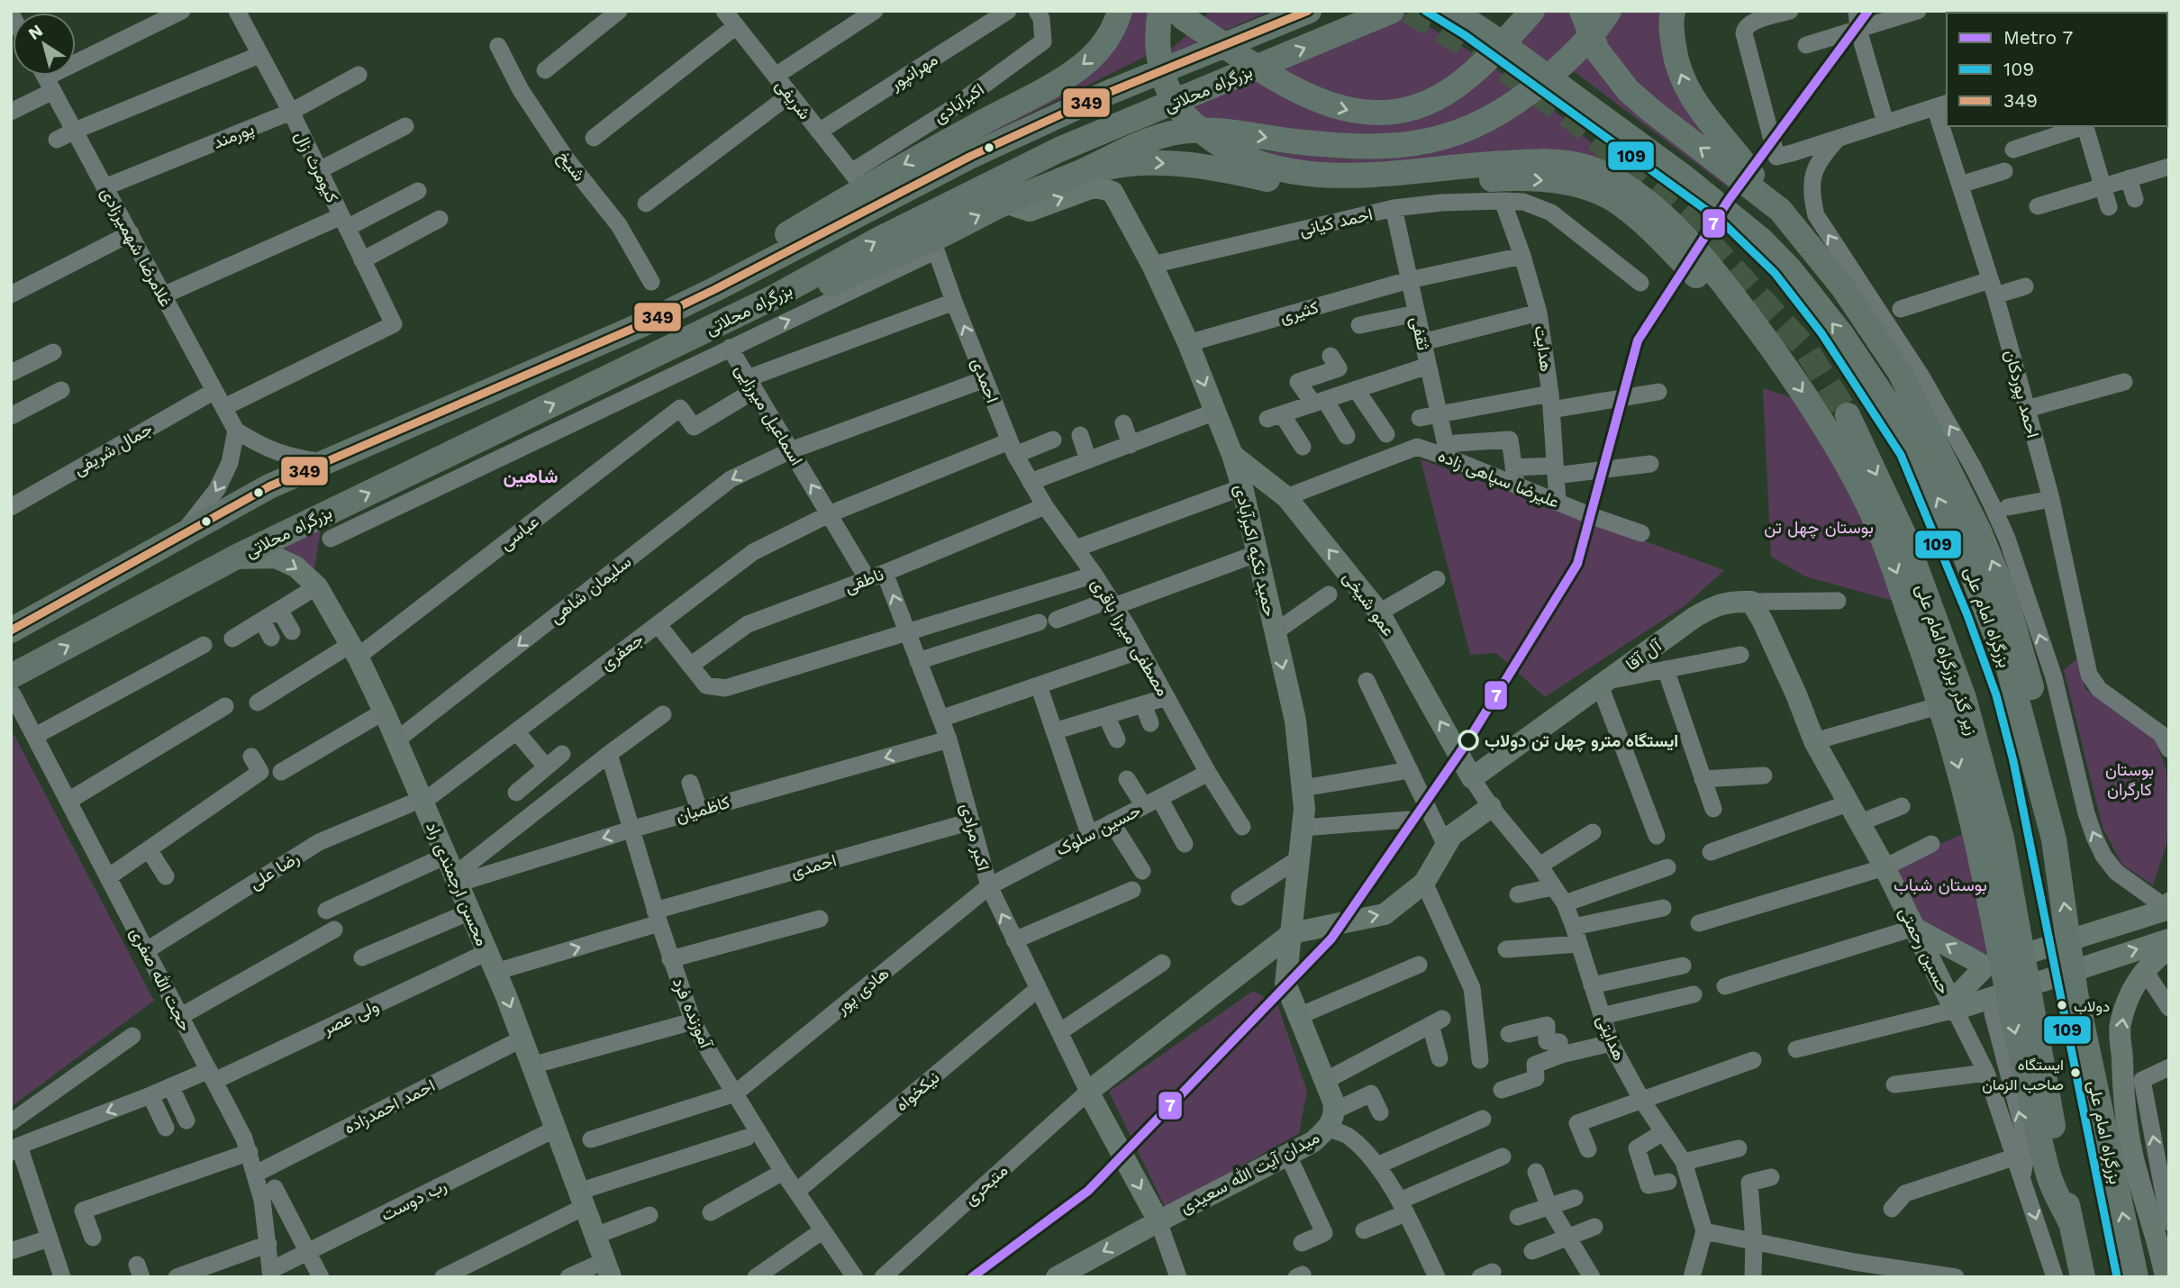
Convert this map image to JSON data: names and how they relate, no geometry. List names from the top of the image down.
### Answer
{
  "streets": {
    "highway": ["بزرگراه محلاتی", "بزرگراه امام علی", "زیر گذر بزرگراه امام علی"],
    "main road": [
      "حمید تکیه اکبرآبادی",
      "عمو شیخی",
      "آل آقا",
      "محسن ارجمندی راد",
      "حسین رحمتی",
      "میدان آیت الله سعیدی"
    ],
    "street": [
      "مهرانپور",
      "شریفی",
      "اکبرآبادی",
      "پورمند",
      "شیخ",
      "کیومرث زال",
      "احمد کیانی",
      "غلامرضا شهمیرزادی",
      "کثیری",
      "ثقفی",
      "هدایت",
      "احمدی",
      "احمد پوردکان",
      "اسماعیل میرزایی",
      "جمال شریفی",
      "علیرضا سپاهی زاده",
      "عباسی",
      "ناطقی",
      "سلیمان شاهی",
      "مصطفی میرزا باقری",
      "جعفری",
      "کاظمیان",
      "حسین سلوک",
      "اکبر مرادی",
      "رضا علی",
      "حجت الله صفری",
      "هادی پور",
      "آموزنده فرد",
      "ولی عصر",
      "هدایتی",
      "نیکخواه",
      "احمد احمدزاده",
      "متبحری",
      "رب دوست"
    ]
  },
  "crossings": [
    ["مهرانپور", "شریفی"],
    ["بزرگراه محلاتی", "محسن ارجمندی راد"],
    ["بزرگراه محلاتی", "حجت الله صفری"],
    ["شریفی", "اکبرآبادی"],
    ["پورمند", "کیومرث زال"],
    ["پورمند", "غلامرضا شهمیرزادی"],
    ["کیومرث زال", "غلامرضا شهمیرزادی"],
    ["احمد کیانی", "ثقفی"],
    ["احمد کیانی", "هدایت"],
    ["احمد کیانی", "حمید تکیه اکبرآبادی"],
    ["غلامرضا شهمیرزادی", "جمال شریفی"],
    ["کثیری", "ثقفی"],
    ["کثیری", "هدایت"],
    ["کثیری", "حمید تکیه اکبرآبادی"],
    ["ثقفی", "علیرضا سپاهی زاده"],
    ["هدایت", "علیرضا سپاهی زاده"],
    ["احمدی", "اسماعیل میرزایی"],
    ["احمدی", "ناطقی"],
    ["احمدی", "سلیمان شاهی"],
    ["احمدی", "مصطفی میرزا باقری"],
    ["احمدی", "جعفری"],
    ["احمدی", "اکبر مرادی"],
    ["احمدی", "محسن ارجمندی راد"],
    ["احمدی", "آموزنده فرد"],
    ["احمدی", "ولی عصر"],
    ["اسماعیل میرزایی", "عباسی"],
    ["اسماعیل میرزایی", "ناطقی"],
    ["اسماعیل میرزایی", "سلیمان شاهی"],
    ["اسماعیل میرزایی", "جعفری"],
    ["اسماعیل میرزایی", "اکبر مرادی"],
    ["علیرضا سپاهی زاده", "عمو شیخی"],
    ["عباسی", "محسن ارجمندی راد"],
    ["حمید تکیه اکبرآبادی", "عمو شیخی"],
    ["ناطقی", "مصطفی میرزا باقری"],
    ["ناطقی", "اکبر مرادی"],
    ["سلیمان شاهی", "محسن ارجمندی راد"],
    ["عمو شیخی", "آل آقا"],
    ["عمو شیخی", "هدایتی"],
    ["مصطفی میرزا باقری", "حسین سلوک"],
    ["جعفری", "رضا علی"],
    ["جعفری", "محسن ارجمندی راد"],
    ["آل آقا", "حسین رحمتی"],
    ["آل آقا", "هدایتی"],
    ["کاظمیان", "اکبر مرادی"],
    ["کاظمیان", "محسن ارجمندی راد"],
    ["کاظمیان", "آموزنده فرد"],
    ["حسین سلوک", "اکبر مرادی"],
    ["حسین سلوک", "هادی پور"],
    ["اکبر مرادی", "هادی پور"],
    ["اکبر مرادی", "نیکخواه"],
    ["اکبر مرادی", "متبحری"],
    ["رضا علی", "محسن ارجمندی راد"],
    ["رضا علی", "حجت الله صفری"],
    ["محسن ارجمندی راد", "ولی عصر"],
    ["محسن ارجمندی راد", "احمد احمدزاده"],
    ["محسن ارجمندی راد", "رب دوست"],
    ["حجت الله صفری", "ولی عصر"],
    ["حجت الله صفری", "احمد احمدزاده"],
    ["حجت الله صفری", "رب دوست"],
    ["هادی پور", "آموزنده فرد"],
    ["آموزنده فرد", "نیکخواه"]
  ],
  "one_way": ["حمید تکیه اکبرآبادی", "عمو شیخی", "میدان آیت الله سعیدی"],
  "districts": ["شاهین"],
  "parks": ["بوستان چهل تن", "بوستان کارگران", "بوستان شباب"],
  "places": ["ایستگاه مترو چهل تن دولاب", "دولاب", "ایستگاه صاحب الزمان"],
  "lines": ["metro line 7", "transit line 109", "transit line 349"],
  "legend": ["Metro 7", "109", "349"],
  "north": "top left"
}
